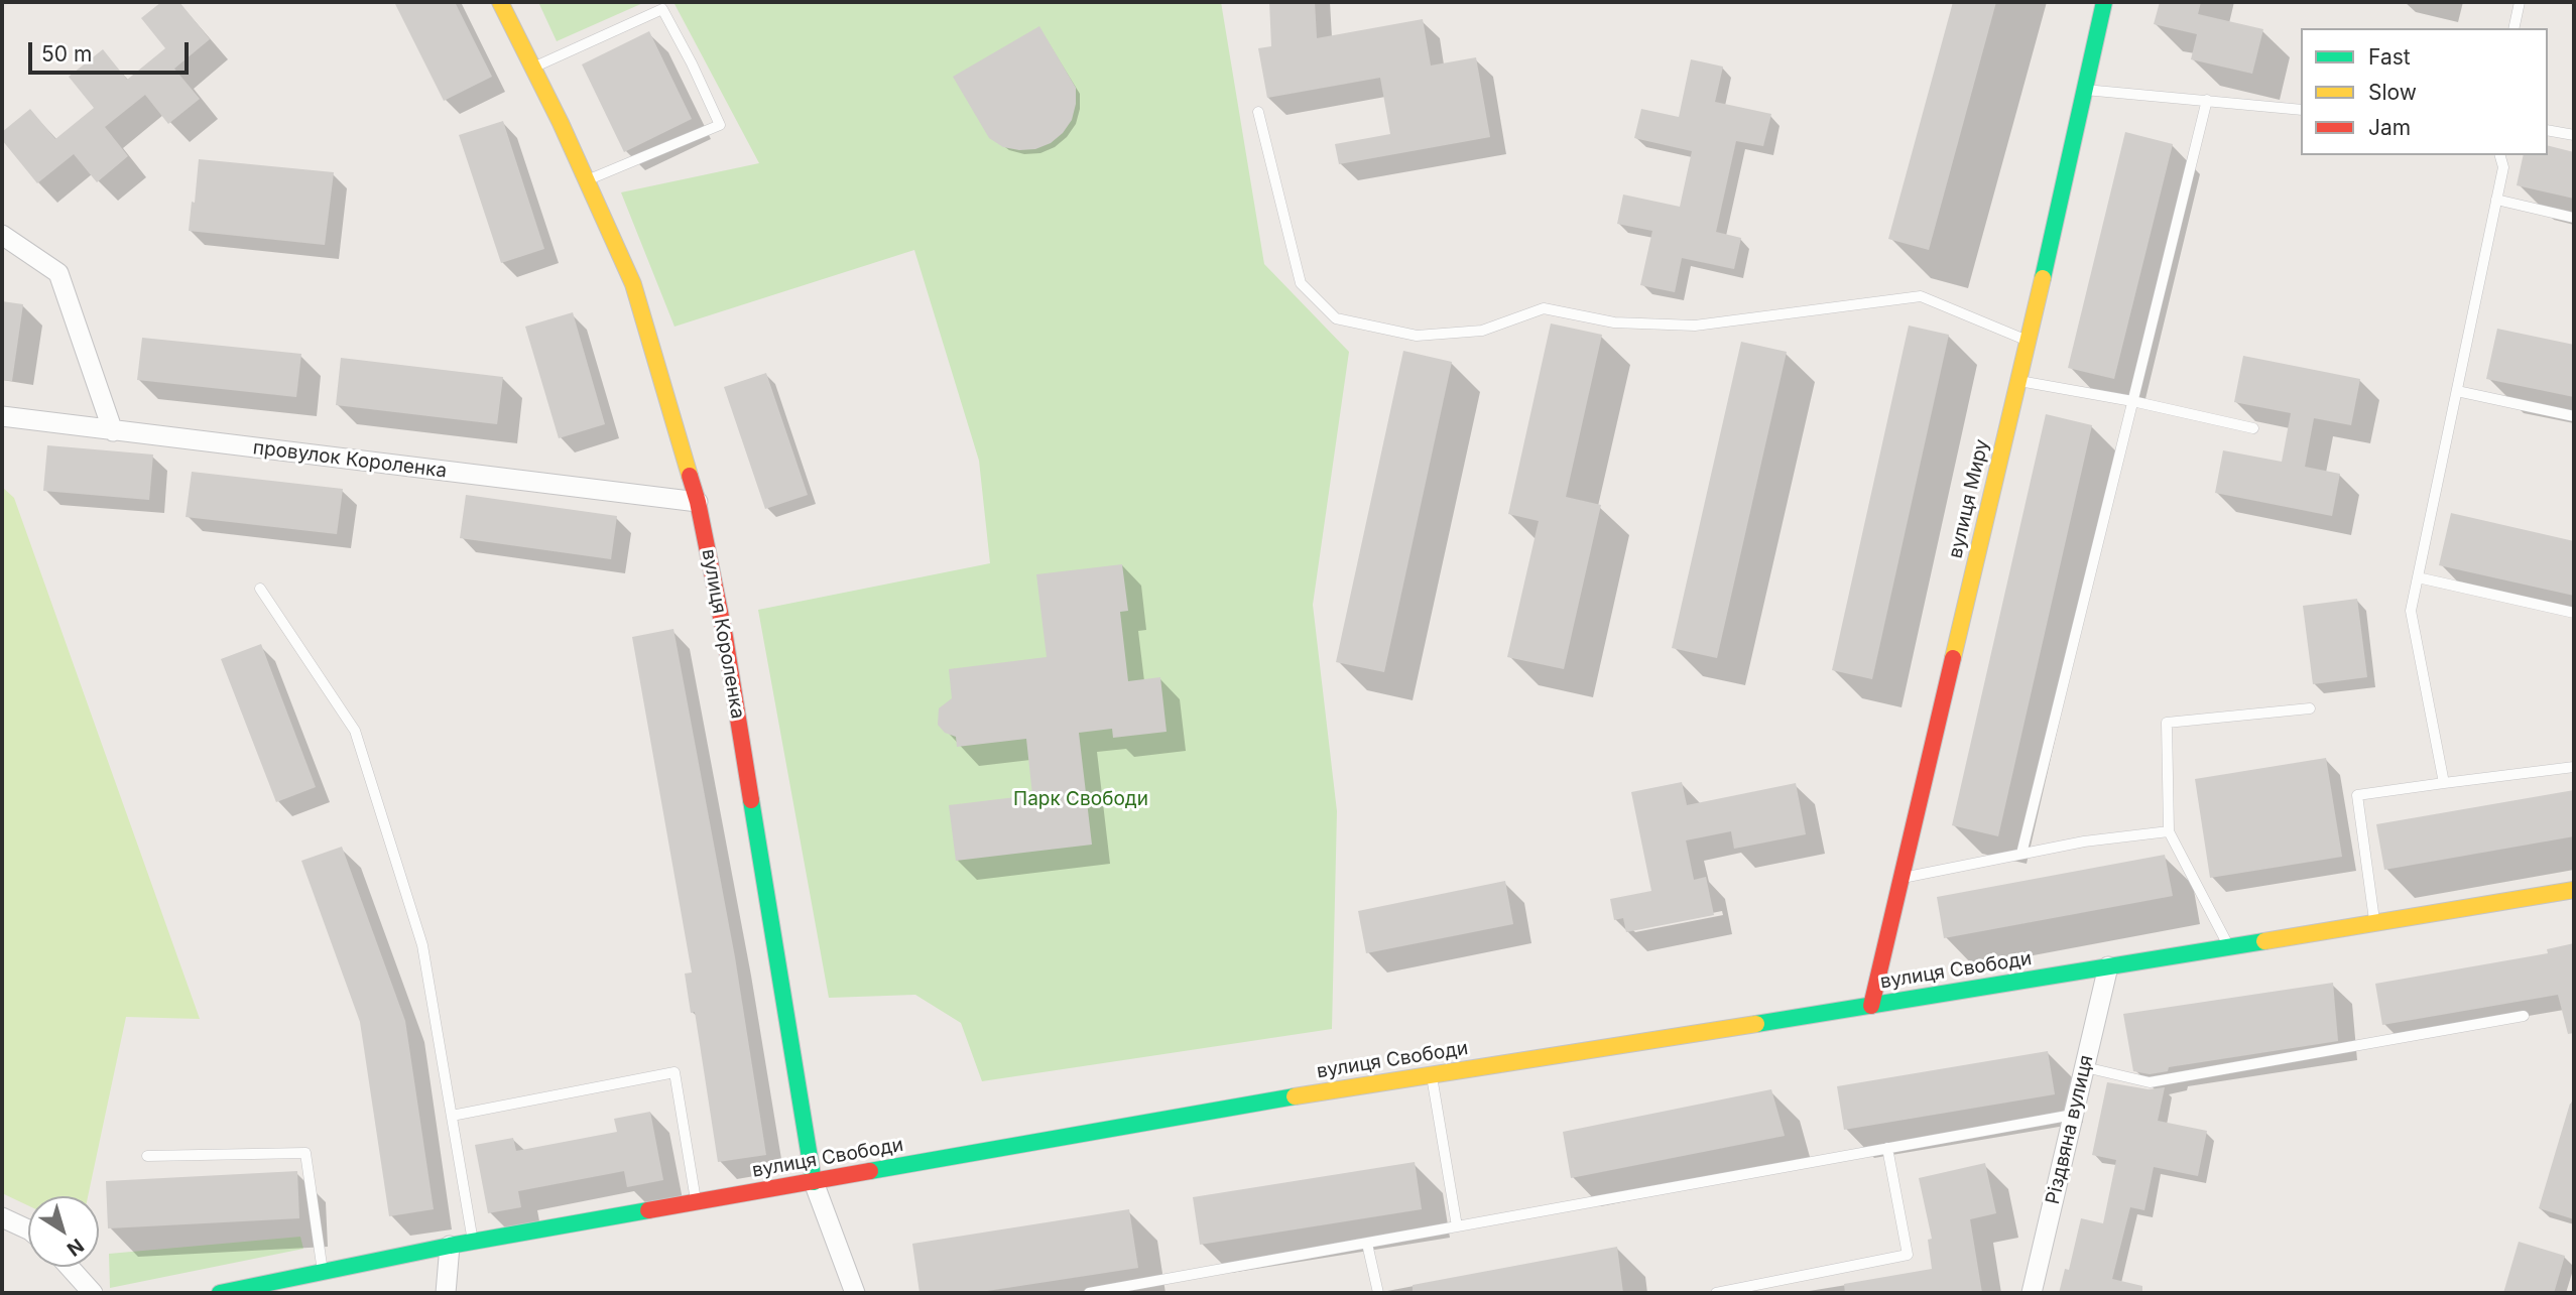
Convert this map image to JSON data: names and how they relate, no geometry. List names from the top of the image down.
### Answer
{
  "streets": {
    "main road": ["вулиця Миру", "вулиця Короленка", "вулиця Свободи"],
    "street": ["провулок Короленка", "Різдвяна вулиця"]
  },
  "crossings": [
    ["провулок Короленка", "вулиця Короленка"],
    ["вулиця Миру", "вулиця Свободи"],
    ["вулиця Короленка", "вулиця Свободи"],
    ["вулиця Свободи", "Різдвяна вулиця"]
  ],
  "parks": ["Парк Свободи"],
  "legend": ["Fast", "Slow", "Jam"],
  "scale_bar": "50 m",
  "north": "bottom right"
}
